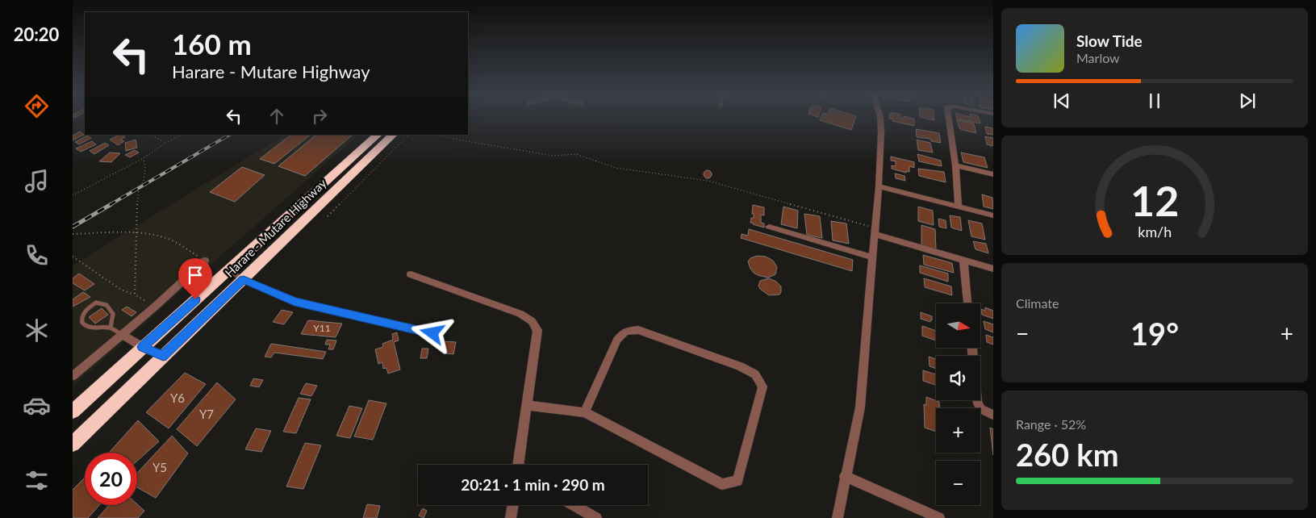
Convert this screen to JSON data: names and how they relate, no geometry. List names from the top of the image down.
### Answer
{
  "streets": {
    "highway": ["Harare - Mutare Highway"]
  },
  "house_numbers": [
    "Y11",
    "Y6",
    "Y7",
    "Y5"
  ],
  "north": "right",
  "page": {
    "tabs": "20:20",
    "turn": ["160 m", "Harare - Mutare Highway"],
    "song": ["Slow Tide", "Marlow"],
    "tile": [
      "Climate",
      ["Range · 52%", "260 km"]
    ],
    "map_buttons": ["+", "−"],
    "heat": ["−", "19°", "+"],
    "limit": "20",
    "trip": "20:21 · 1 min · 290 m",
    "gauge": ["12", "km/h"]
  }
}
